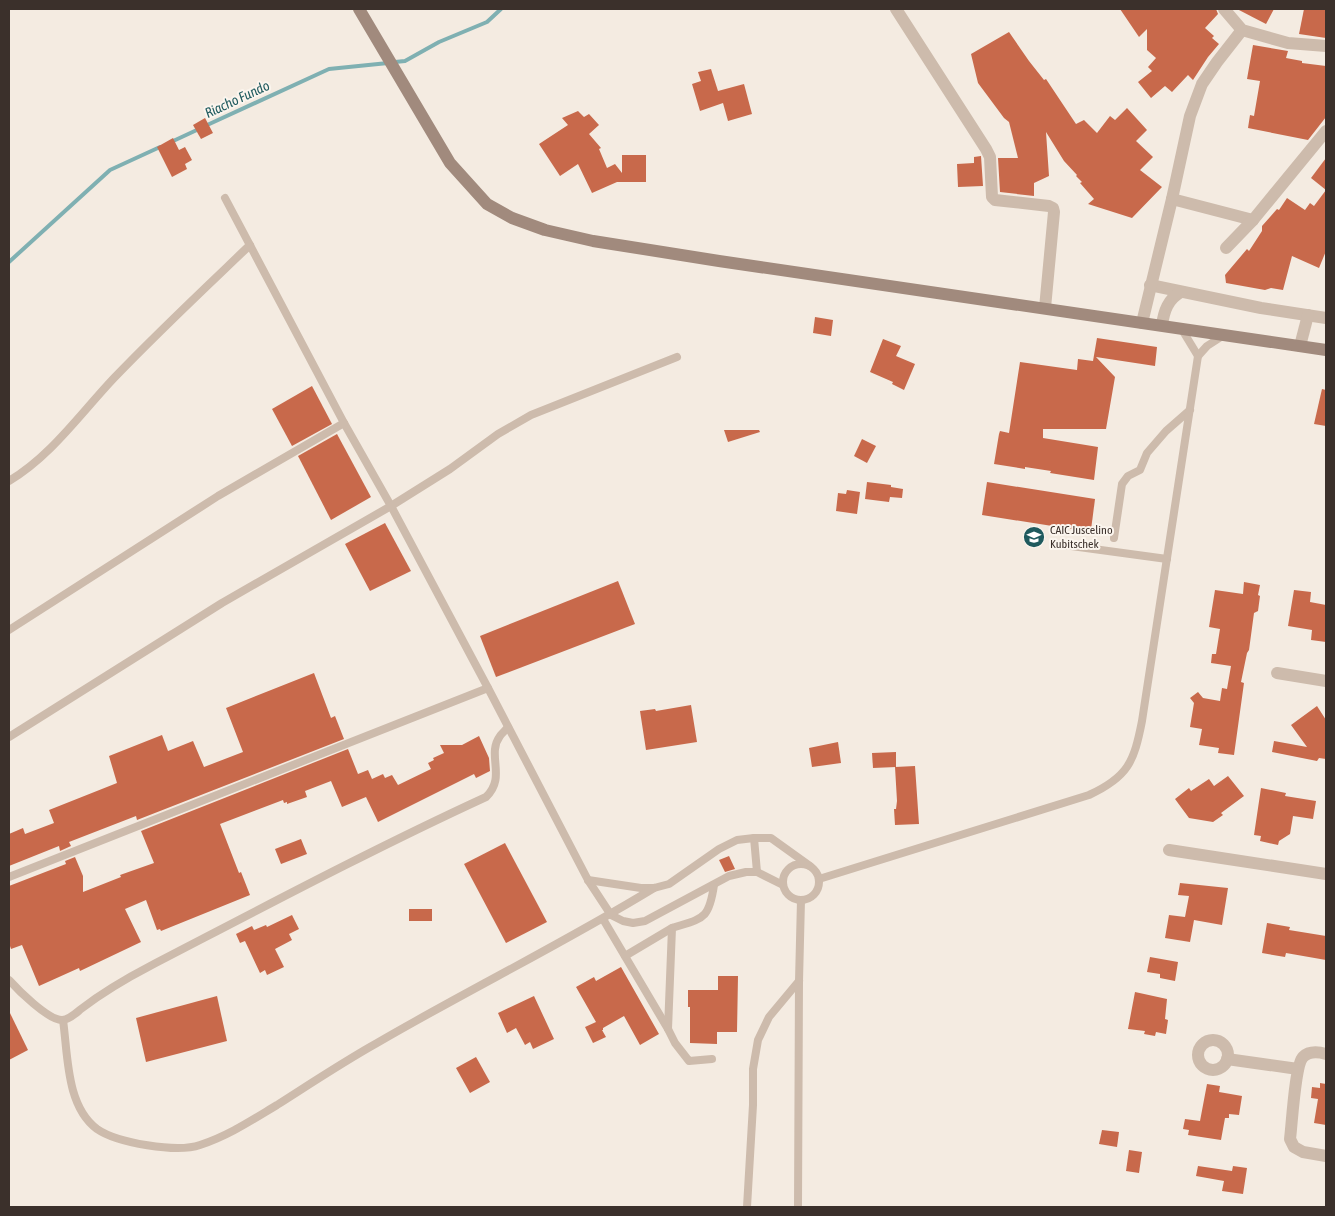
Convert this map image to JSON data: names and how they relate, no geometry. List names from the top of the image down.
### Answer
{
  "water": ["Riacho Fundo"],
  "places": {
    "school or university": ["CAIC Juscelino Kubitschek"]
  }
}
